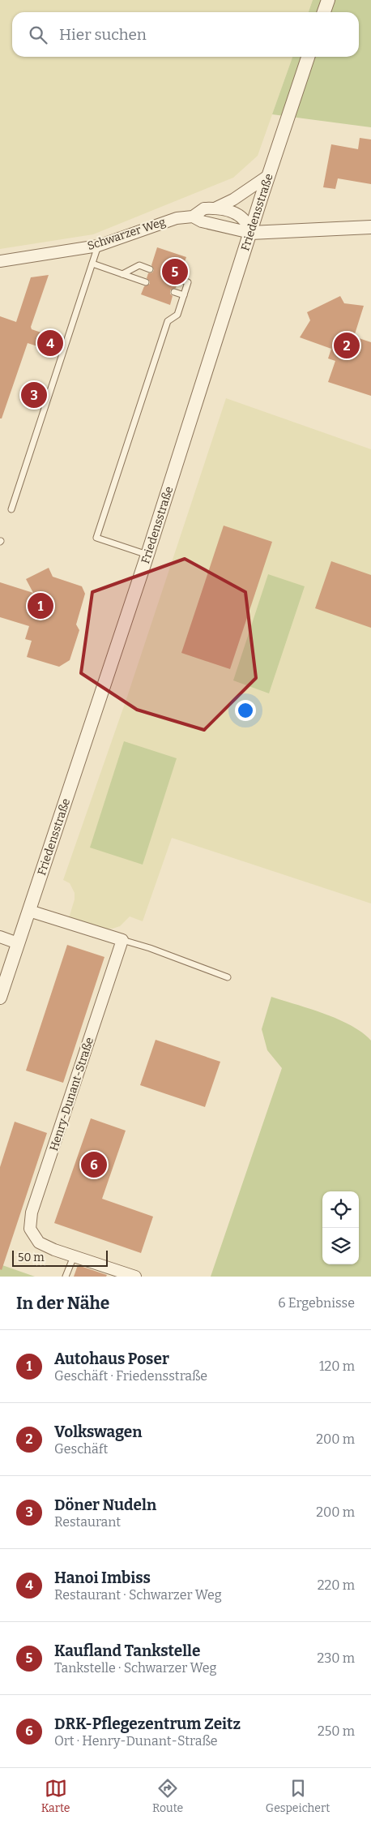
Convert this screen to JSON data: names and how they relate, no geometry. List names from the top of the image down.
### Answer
{
  "streets": {
    "street": ["Friedensstraße", "Schwarzer Weg", "Henry-Dunant-Straße"]
  },
  "crossings": [
    ["Friedensstraße", "Schwarzer Weg"]
  ],
  "scale_bar": "50 m",
  "page": {
    "search": "Hier suchen",
    "pins": [
      "5",
      "4",
      "2",
      "3",
      "1",
      "6"
    ],
    "scale": "50 m",
    "heading": ["In der Nähe", "6 Ergebnisse"],
    "list": [
      {
        "mark": "1",
        "name": "Autohaus Poser",
        "note": "Geschäft · Friedensstraße",
        "value": "120 m"
      },
      {
        "mark": "2",
        "name": "Volkswagen",
        "note": "Geschäft",
        "value": "200 m"
      },
      {
        "mark": "3",
        "name": "Döner Nudeln",
        "note": "Restaurant",
        "value": "200 m"
      },
      {
        "mark": "4",
        "name": "Hanoi Imbiss",
        "note": "Restaurant · Schwarzer Weg",
        "value": "220 m"
      },
      {
        "mark": "5",
        "name": "Kaufland Tankstelle",
        "note": "Tankstelle · Schwarzer Weg",
        "value": "230 m"
      },
      {
        "mark": "6",
        "name": "DRK-Pflegezentrum Zeitz",
        "note": "Ort · Henry-Dunant-Straße",
        "value": "250 m"
      }
    ],
    "nav": ["Karte", "Route", "Gespeichert"]
  }
}
